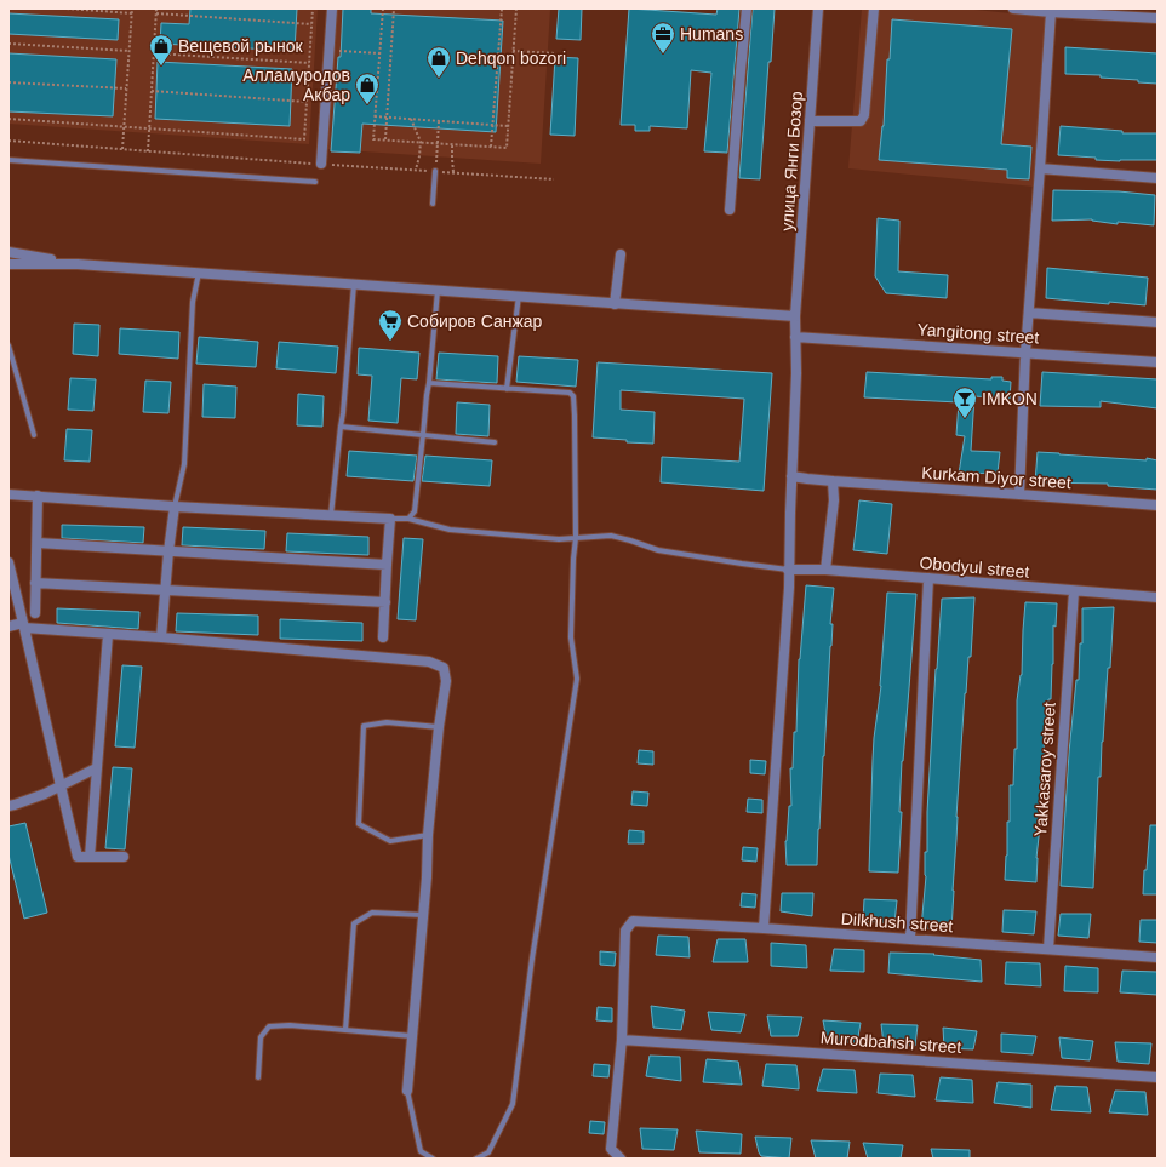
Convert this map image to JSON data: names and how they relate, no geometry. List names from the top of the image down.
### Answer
{
  "streets": {
    "street": [
      "улица Янги Бозор",
      "Yangitong street",
      "Kurkam Diyor street",
      "Obodyul street",
      "Yakkasaroy street",
      "Dilkhush street",
      "Murodbahsh street"
    ]
  },
  "crossings": [
    ["улица Янги Бозор", "Yangitong street"],
    ["улица Янги Бозор", "Kurkam Diyor street"],
    ["улица Янги Бозор", "Obodyul street"],
    ["улица Янги Бозор", "Dilkhush street"],
    ["Obodyul street", "Yakkasaroy street"],
    ["Yakkasaroy street", "Dilkhush street"],
    ["Dilkhush street", "Murodbahsh street"]
  ],
  "places": {
    "office": ["Humans"],
    "shop": ["Вещевой рынок", "Dehqon bozori", "Алламуродов Акбар"],
    "supermarket": ["Собиров Санжар"],
    "bar": ["IMKON"]
  }
}
